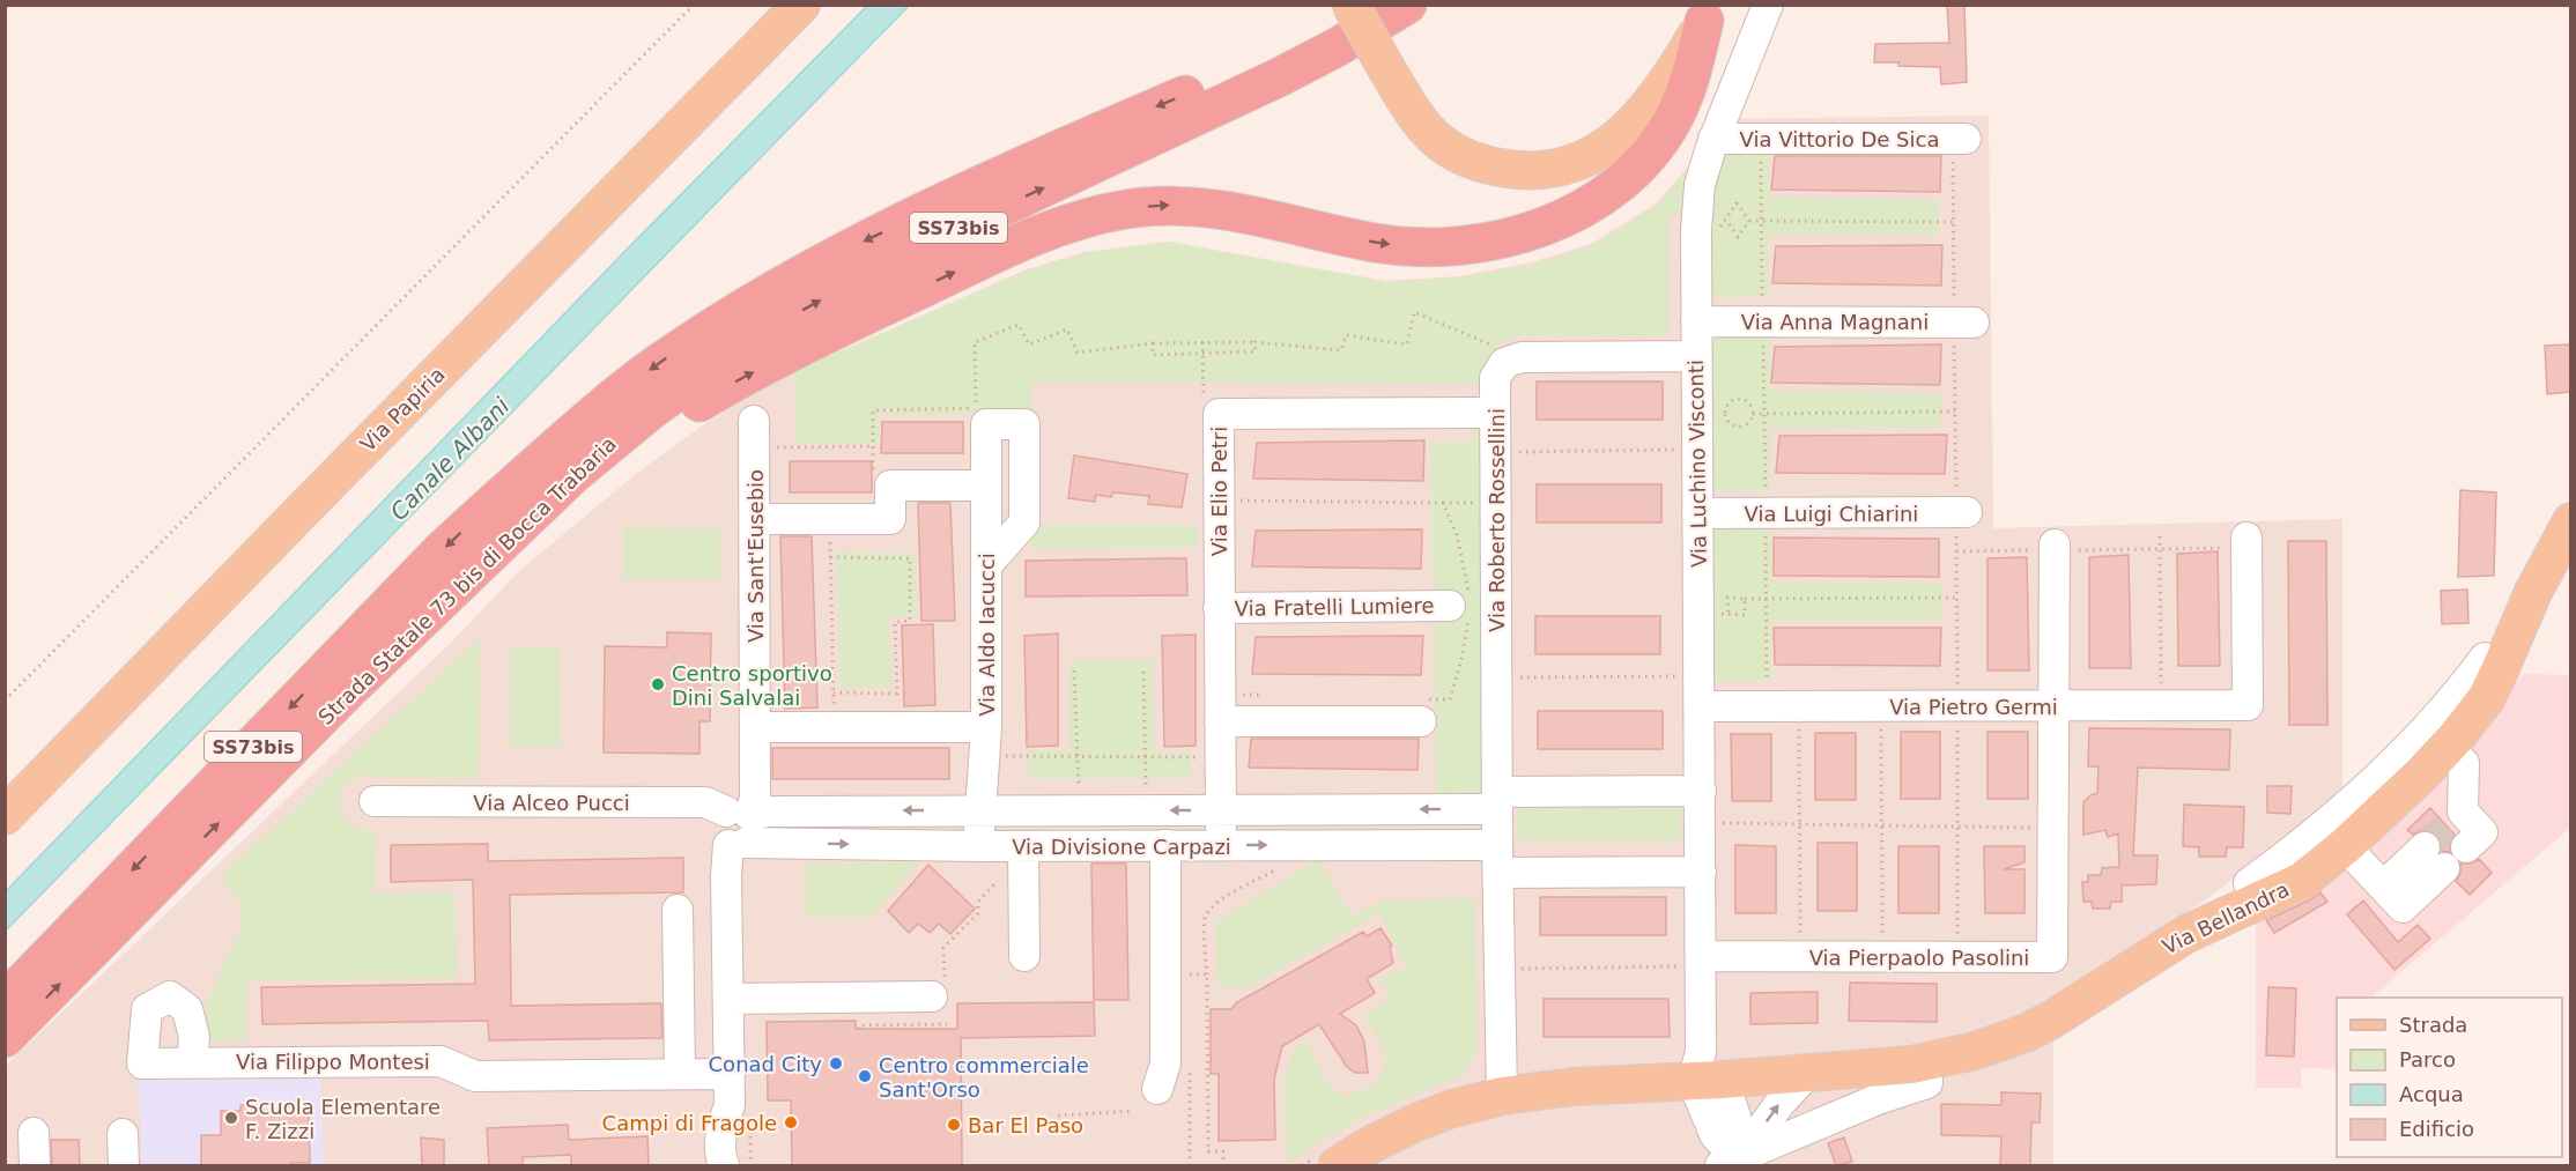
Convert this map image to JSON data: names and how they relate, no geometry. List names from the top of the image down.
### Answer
{
  "streets": {
    "highway": ["SS73bis", "Strada Statale 73 bis di Bocca Trabaria"],
    "main road": ["Via Papiria", "Via Bellandra"],
    "street": [
      "Via Vittorio De Sica",
      "Via Anna Magnani",
      "Via Luchino Visconti",
      "Via Elio Petri",
      "Via Luigi Chiarini",
      "Via Roberto Rossellini",
      "Via Sant'Eusebio",
      "Via Fratelli Lumiere",
      "Via Aldo Iacucci",
      "Via Pietro Germi",
      "Via Alceo Pucci",
      "Via Divisione Carpazi",
      "Via Pierpaolo Pasolini",
      "Via Filippo Montesi"
    ]
  },
  "crossings": [
    ["Via Vittorio De Sica", "Via Luchino Visconti"],
    ["Via Anna Magnani", "Via Luchino Visconti"],
    ["Via Luchino Visconti", "Via Luigi Chiarini"],
    ["Via Luchino Visconti", "Via Pietro Germi"],
    ["Via Luchino Visconti", "Via Bellandra"],
    ["Via Luchino Visconti", "Via Pierpaolo Pasolini"],
    ["Via Elio Petri", "Via Roberto Rossellini"],
    ["Via Elio Petri", "Via Fratelli Lumiere"],
    ["Via Elio Petri", "Via Divisione Carpazi"],
    ["Via Roberto Rossellini", "Via Divisione Carpazi"],
    ["Via Roberto Rossellini", "Via Bellandra"],
    ["Via Sant'Eusebio", "Via Alceo Pucci"],
    ["Via Sant'Eusebio", "Via Divisione Carpazi"],
    ["Via Aldo Iacucci", "Via Divisione Carpazi"],
    ["Via Pietro Germi", "Via Pierpaolo Pasolini"],
    ["Via Alceo Pucci", "Via Divisione Carpazi"]
  ],
  "water": ["Canale Albani"],
  "places": [
    "Centro sportivo Dini Salvalai",
    "Conad City",
    "Centro commerciale Sant'Orso",
    "Scuola Elementare F. Zizzi",
    "Campi di Fragole",
    "Bar El Paso"
  ],
  "legend": [
    "Strada",
    "Parco",
    "Acqua",
    "Edificio"
  ]
}
